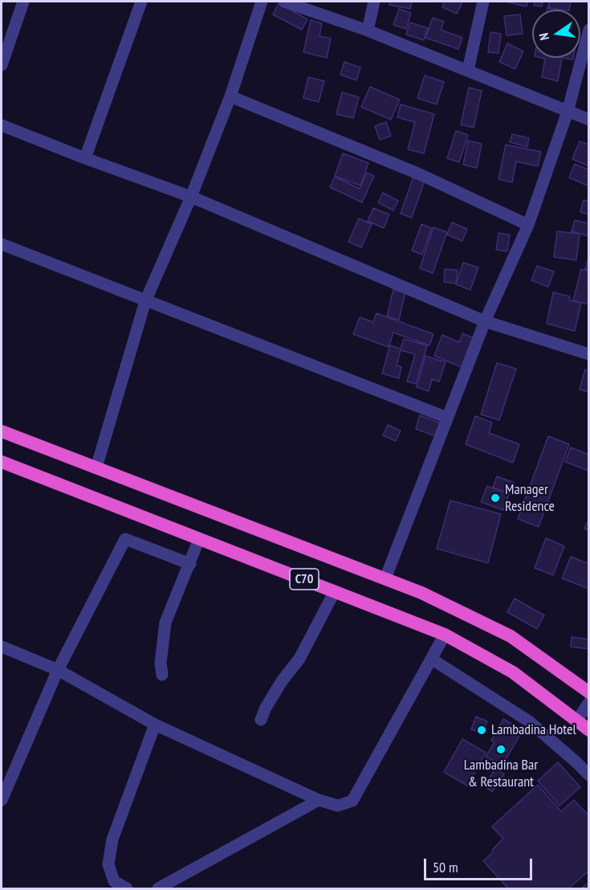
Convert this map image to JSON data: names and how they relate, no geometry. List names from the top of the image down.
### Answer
{
  "streets": {
    "highway": ["C70"]
  },
  "places": ["Manager Residence", "Lambadina Hotel", "Lambadina Bar & Restaurant"],
  "scale_bar": "50 m",
  "north": "left"
}
